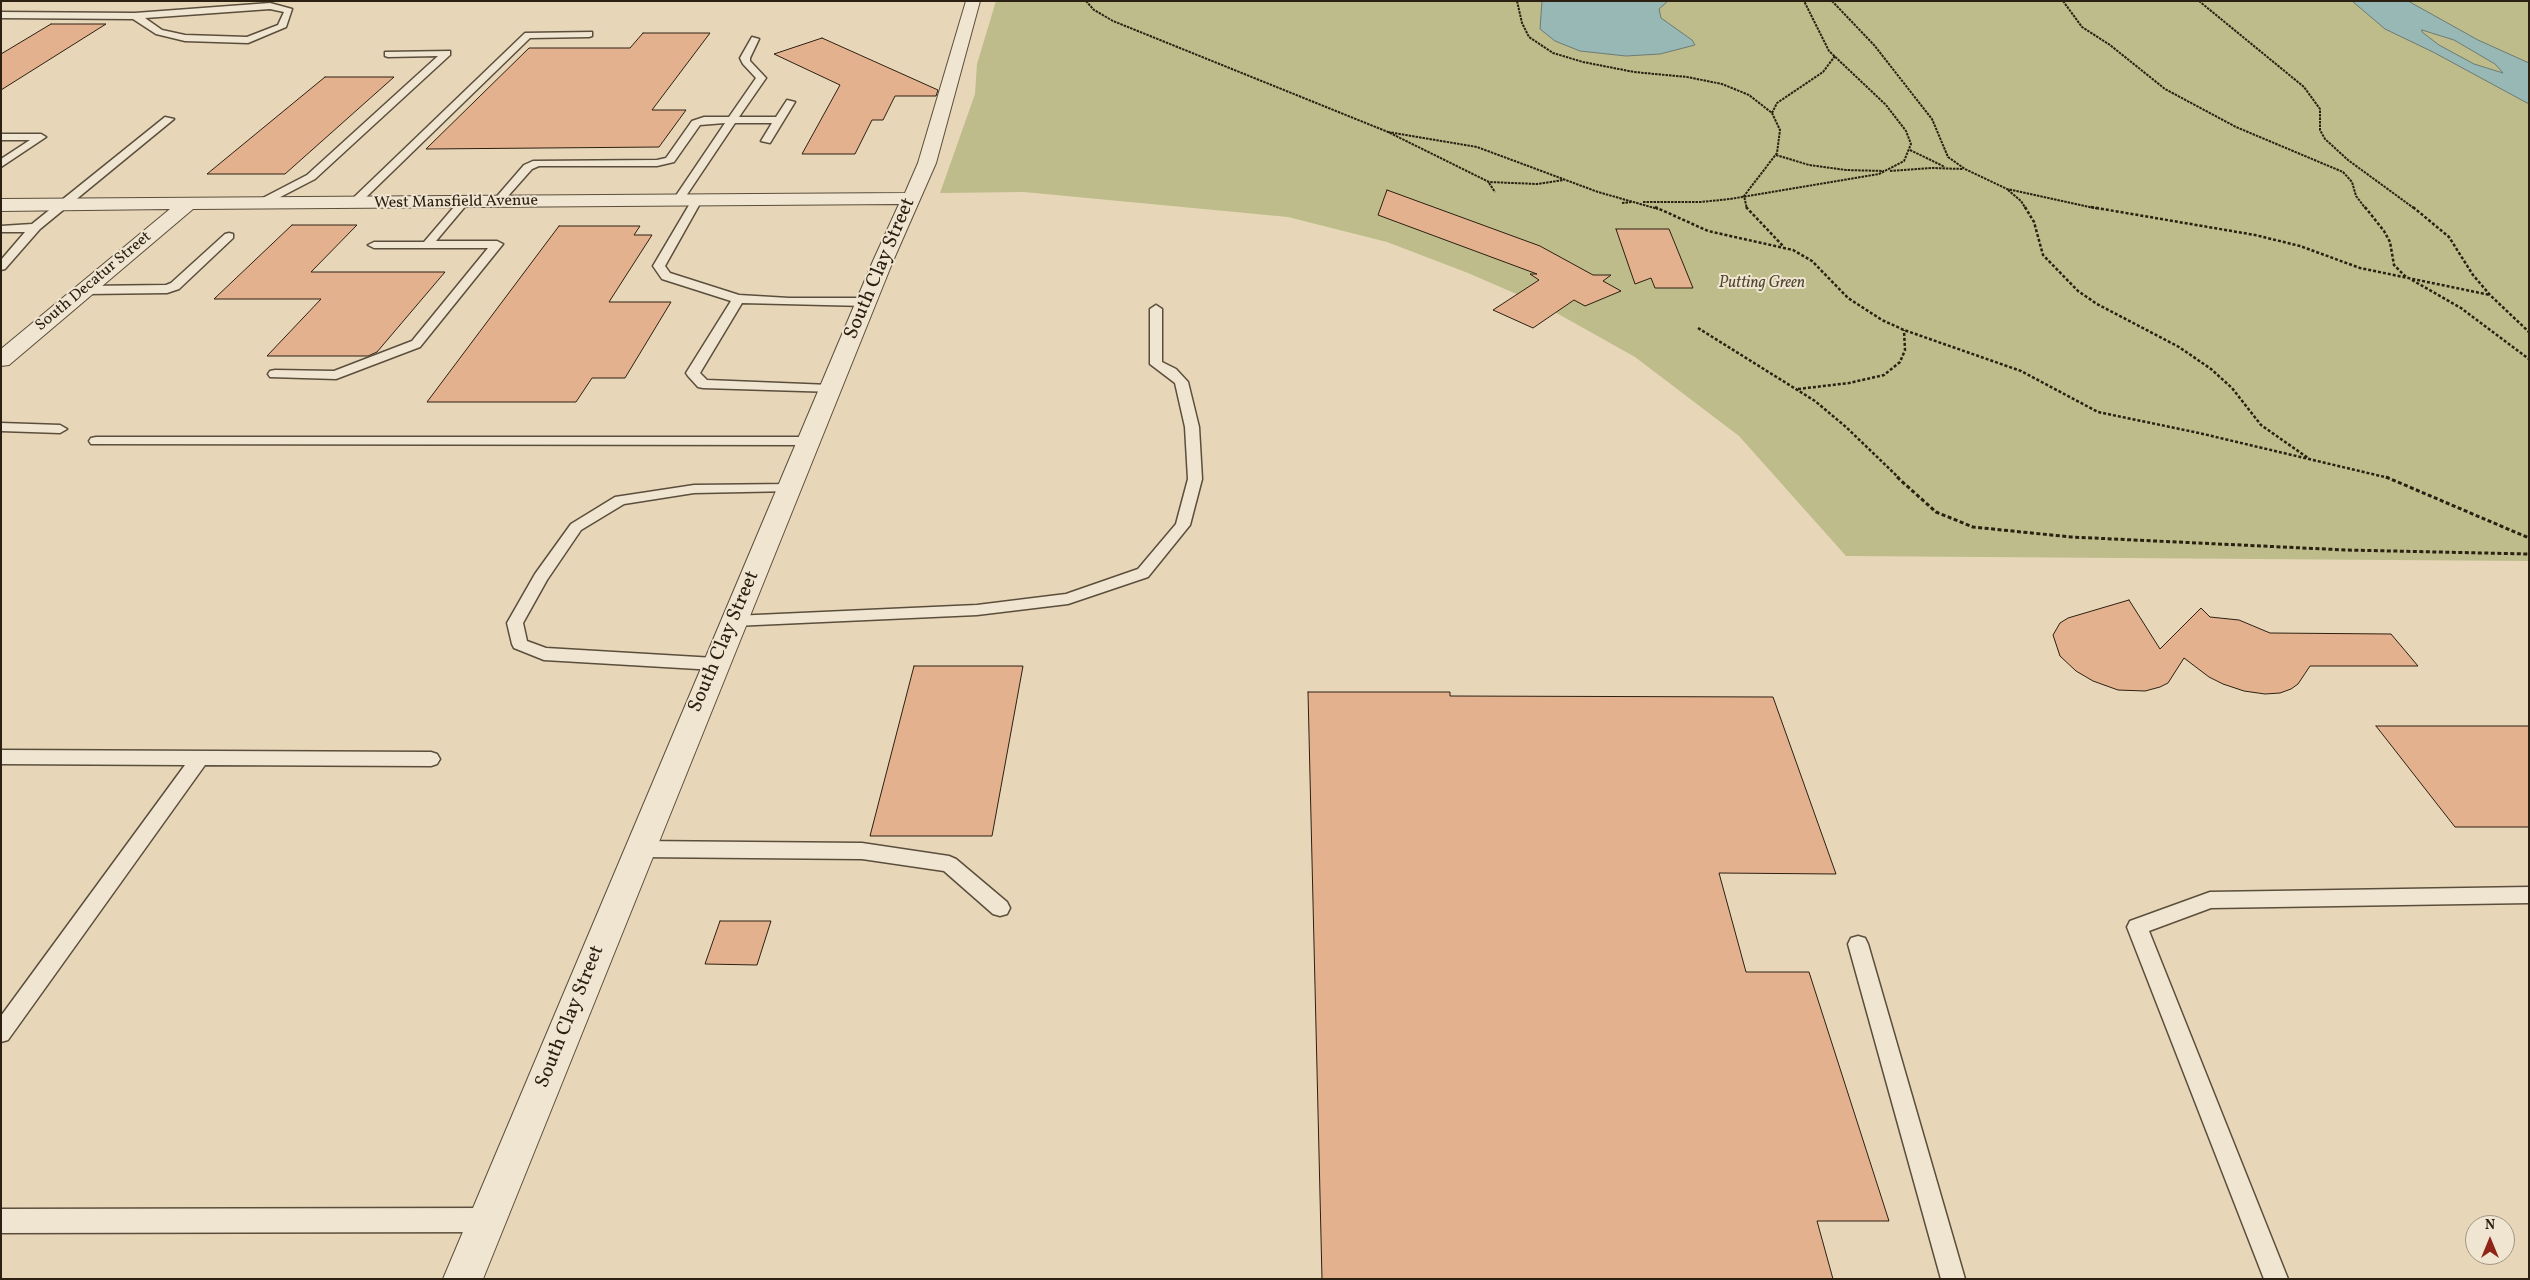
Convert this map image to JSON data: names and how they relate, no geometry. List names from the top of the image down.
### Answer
{
  "streets": {
    "street": ["West Mansfield Avenue", "South Clay Street", "South Decatur Street"]
  },
  "crossings": [
    ["West Mansfield Avenue", "South Clay Street"],
    ["West Mansfield Avenue", "South Decatur Street"]
  ],
  "parks": ["Putting Green"],
  "north": "top"
}
